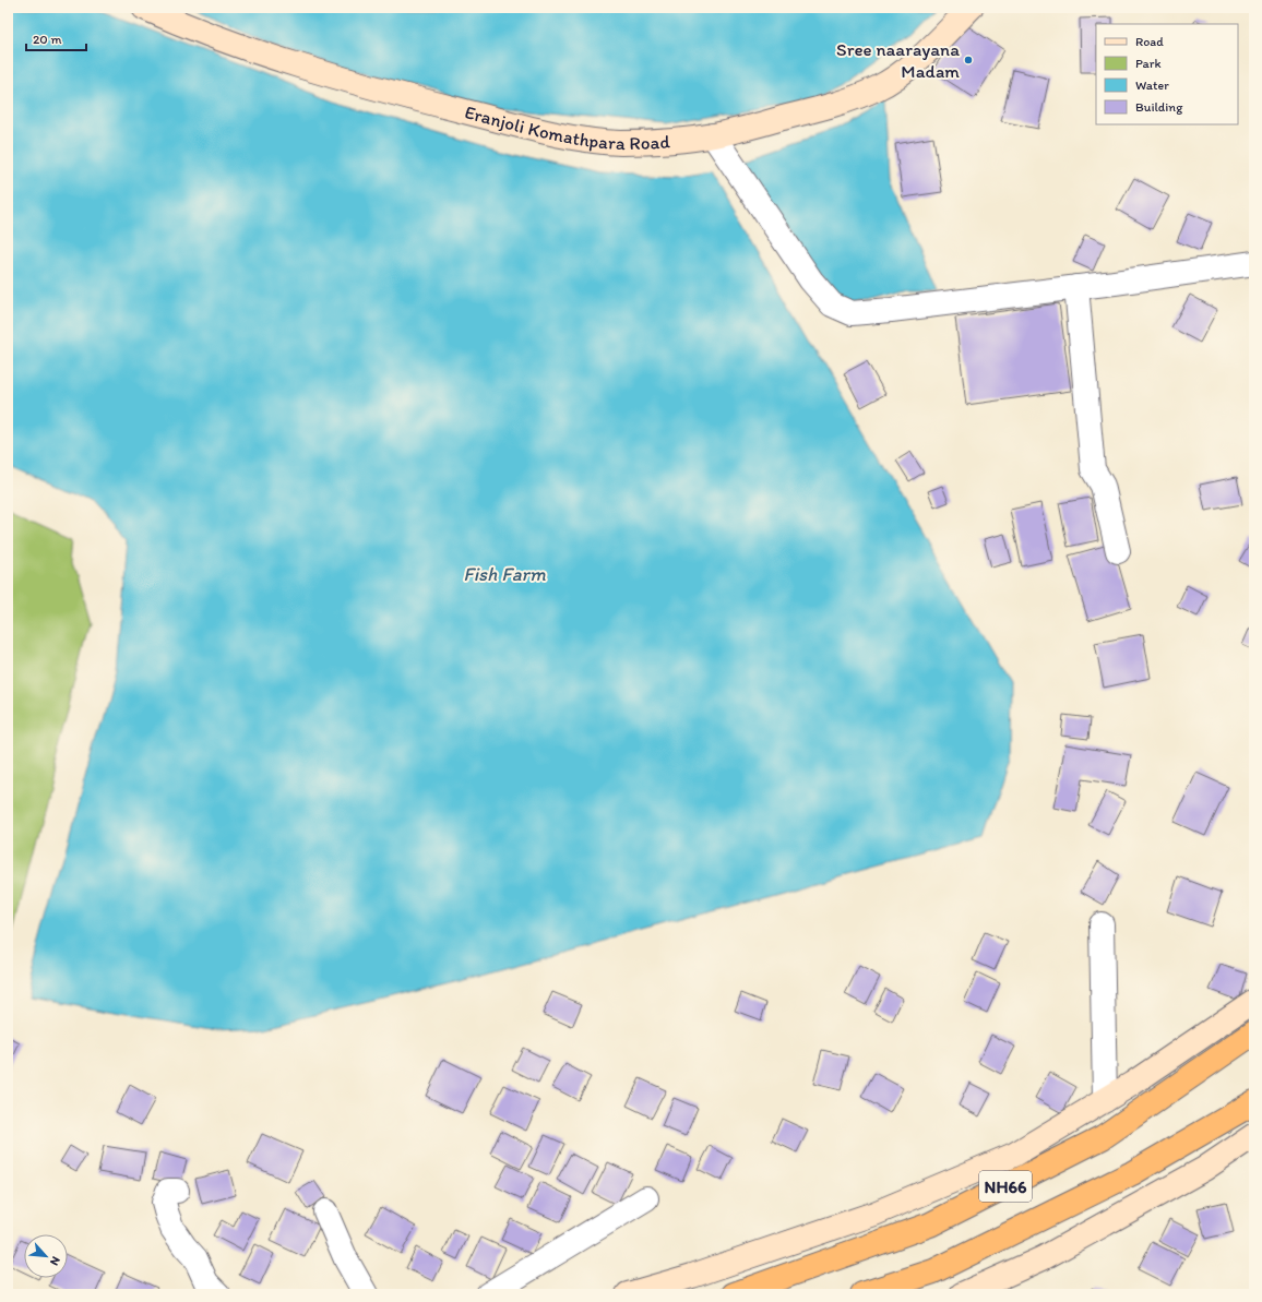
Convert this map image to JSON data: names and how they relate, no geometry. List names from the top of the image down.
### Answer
{
  "streets": {
    "highway": ["NH66"],
    "street": ["Eranjoli Komathpara Road"]
  },
  "water": ["Fish Farm"],
  "places": ["Sree naarayana Madam"],
  "legend": [
    "Road",
    "Park",
    "Water",
    "Building"
  ],
  "scale_bar": "20 m",
  "north": "bottom right"
}
